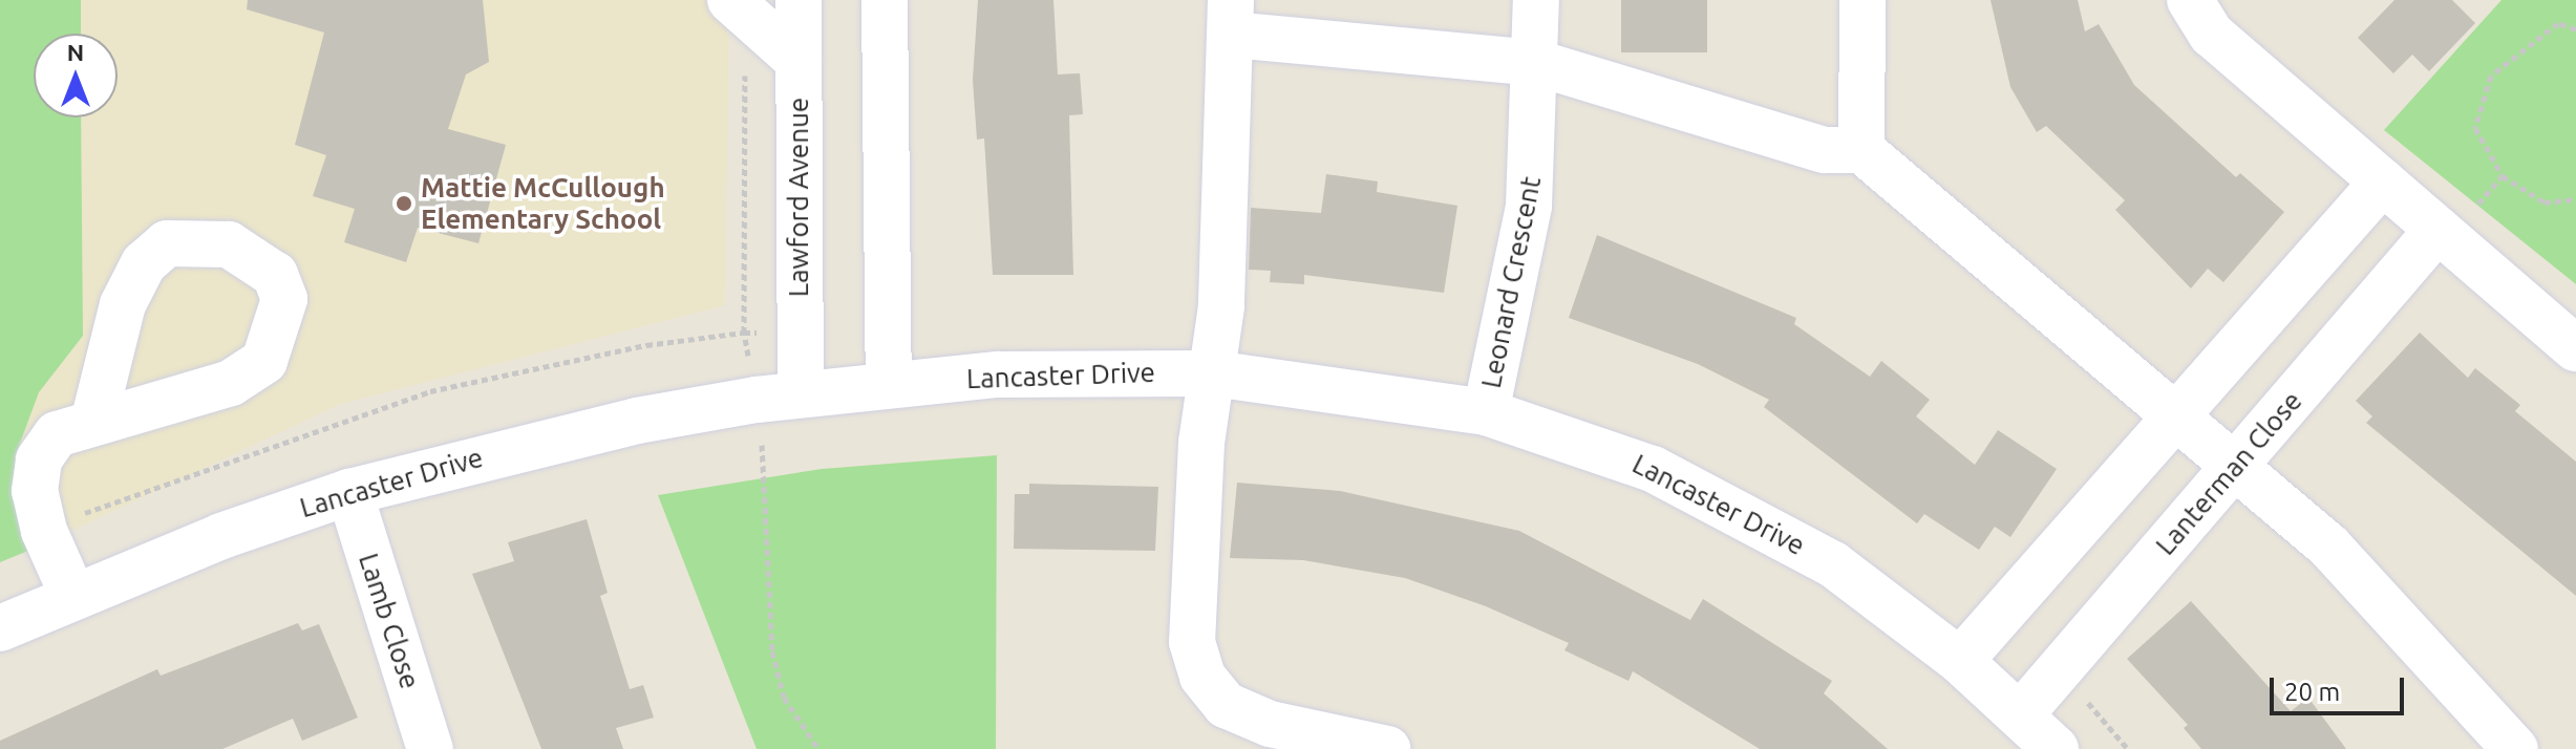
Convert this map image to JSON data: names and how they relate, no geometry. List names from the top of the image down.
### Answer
{
  "streets": {
    "street": [
      "Lawford Avenue",
      "Leonard Crescent",
      "Lancaster Drive",
      "Lanterman Close",
      "Lamb Close"
    ]
  },
  "crossings": [
    ["Lawford Avenue", "Lancaster Drive"],
    ["Leonard Crescent", "Lancaster Drive"],
    ["Lancaster Drive", "Lanterman Close"],
    ["Lancaster Drive", "Lamb Close"]
  ],
  "places": ["Mattie McCullough Elementary School"],
  "scale_bar": "20 m",
  "north": "top"
}
